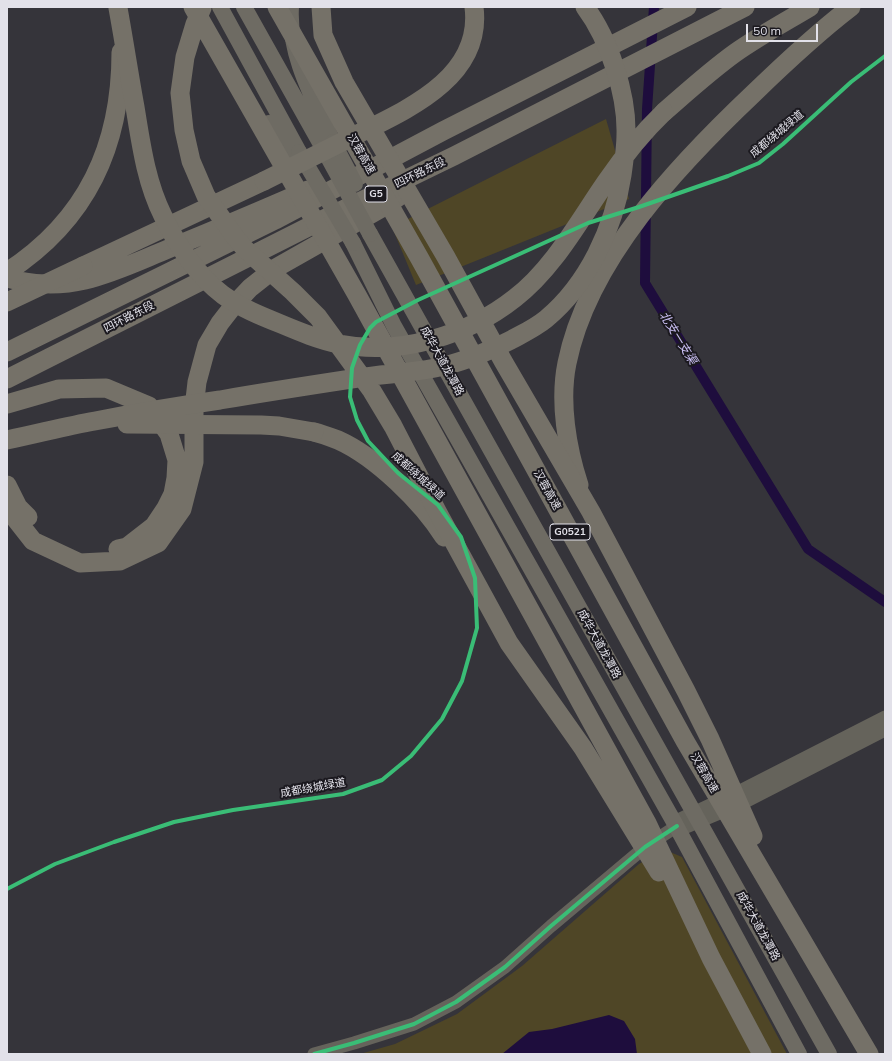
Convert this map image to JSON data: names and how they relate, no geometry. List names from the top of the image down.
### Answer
{
  "streets": {
    "highway": [
      "汉蓉高速",
      "四环路东段",
      "G5",
      "G0521"
    ],
    "main road": ["成华大道龙潭路"],
    "cycle path": ["成都绕城绿道"]
  },
  "water": ["北支一支渠"],
  "scale_bar": "50 m"
}
